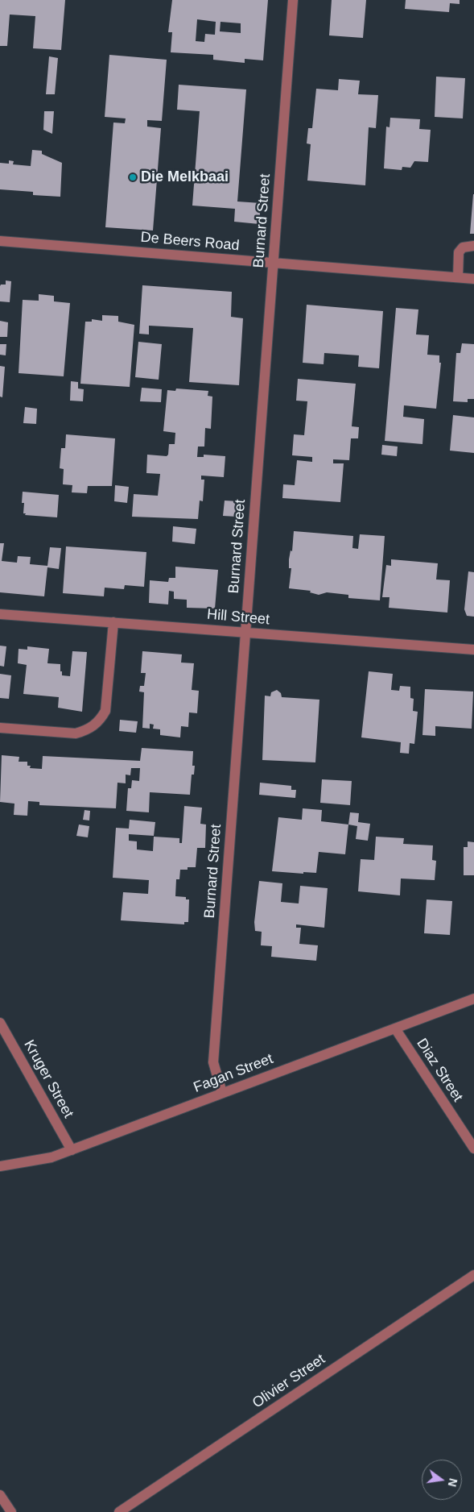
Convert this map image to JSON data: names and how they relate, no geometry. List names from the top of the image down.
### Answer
{
  "streets": {
    "street": [
      "Burnard Street",
      "De Beers Road",
      "Hill Street",
      "Diaz Street",
      "Fagan Street",
      "Kruger Street",
      "Olivier Street"
    ]
  },
  "crossings": [
    ["Burnard Street", "De Beers Road"],
    ["Burnard Street", "Hill Street"],
    ["Burnard Street", "Fagan Street"],
    ["Diaz Street", "Fagan Street"],
    ["Fagan Street", "Kruger Street"]
  ],
  "places": ["Die Melkbaai"],
  "north": "right"
}
